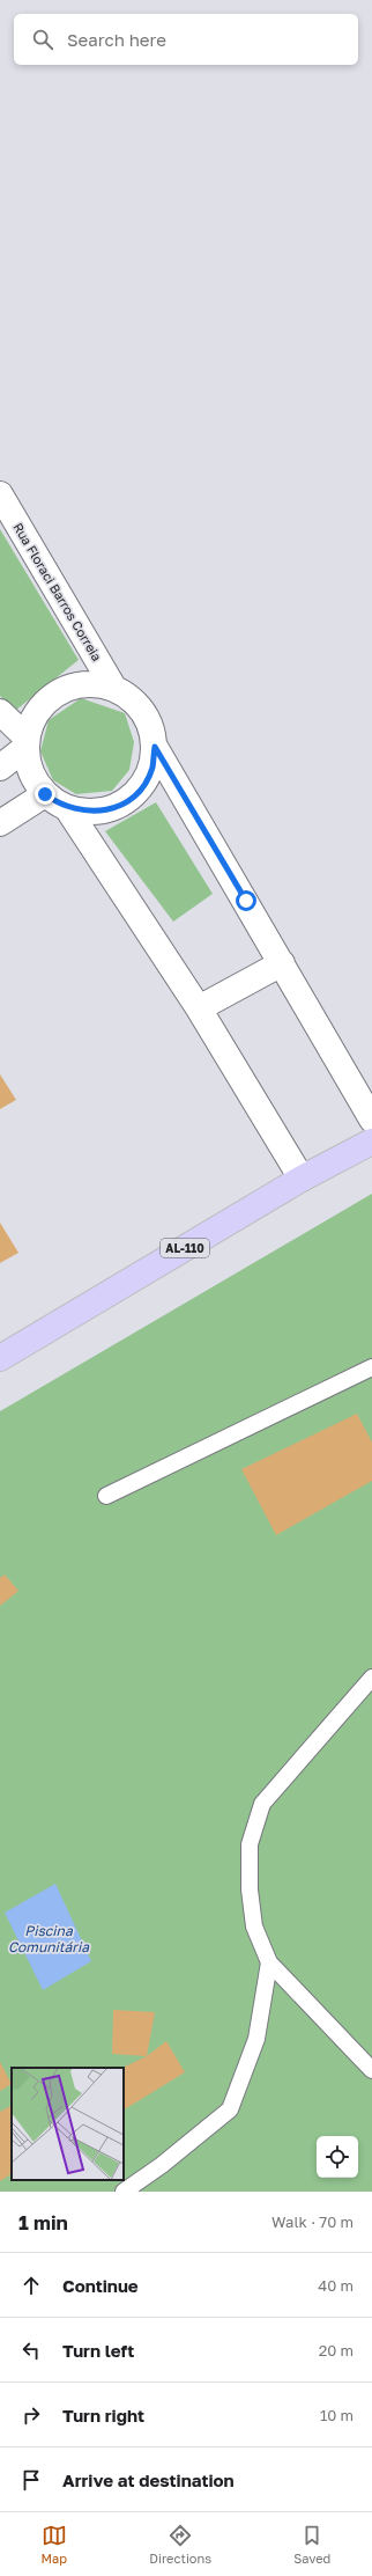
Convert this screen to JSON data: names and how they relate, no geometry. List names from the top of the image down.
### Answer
{
  "streets": {
    "highway": ["AL-110"],
    "street": ["Rua Floraci Barros Correia"]
  },
  "water": ["Piscina Comunitária"],
  "page": {
    "search": "Search here",
    "heading": ["1 min", "Walk · 70 m"],
    "list": [
      ["Continue", "40 m"],
      ["Turn left", "20 m"],
      ["Turn right", "10 m"],
      "Arrive at destination"
    ],
    "nav": ["Map", "Directions", "Saved"]
  }
}
